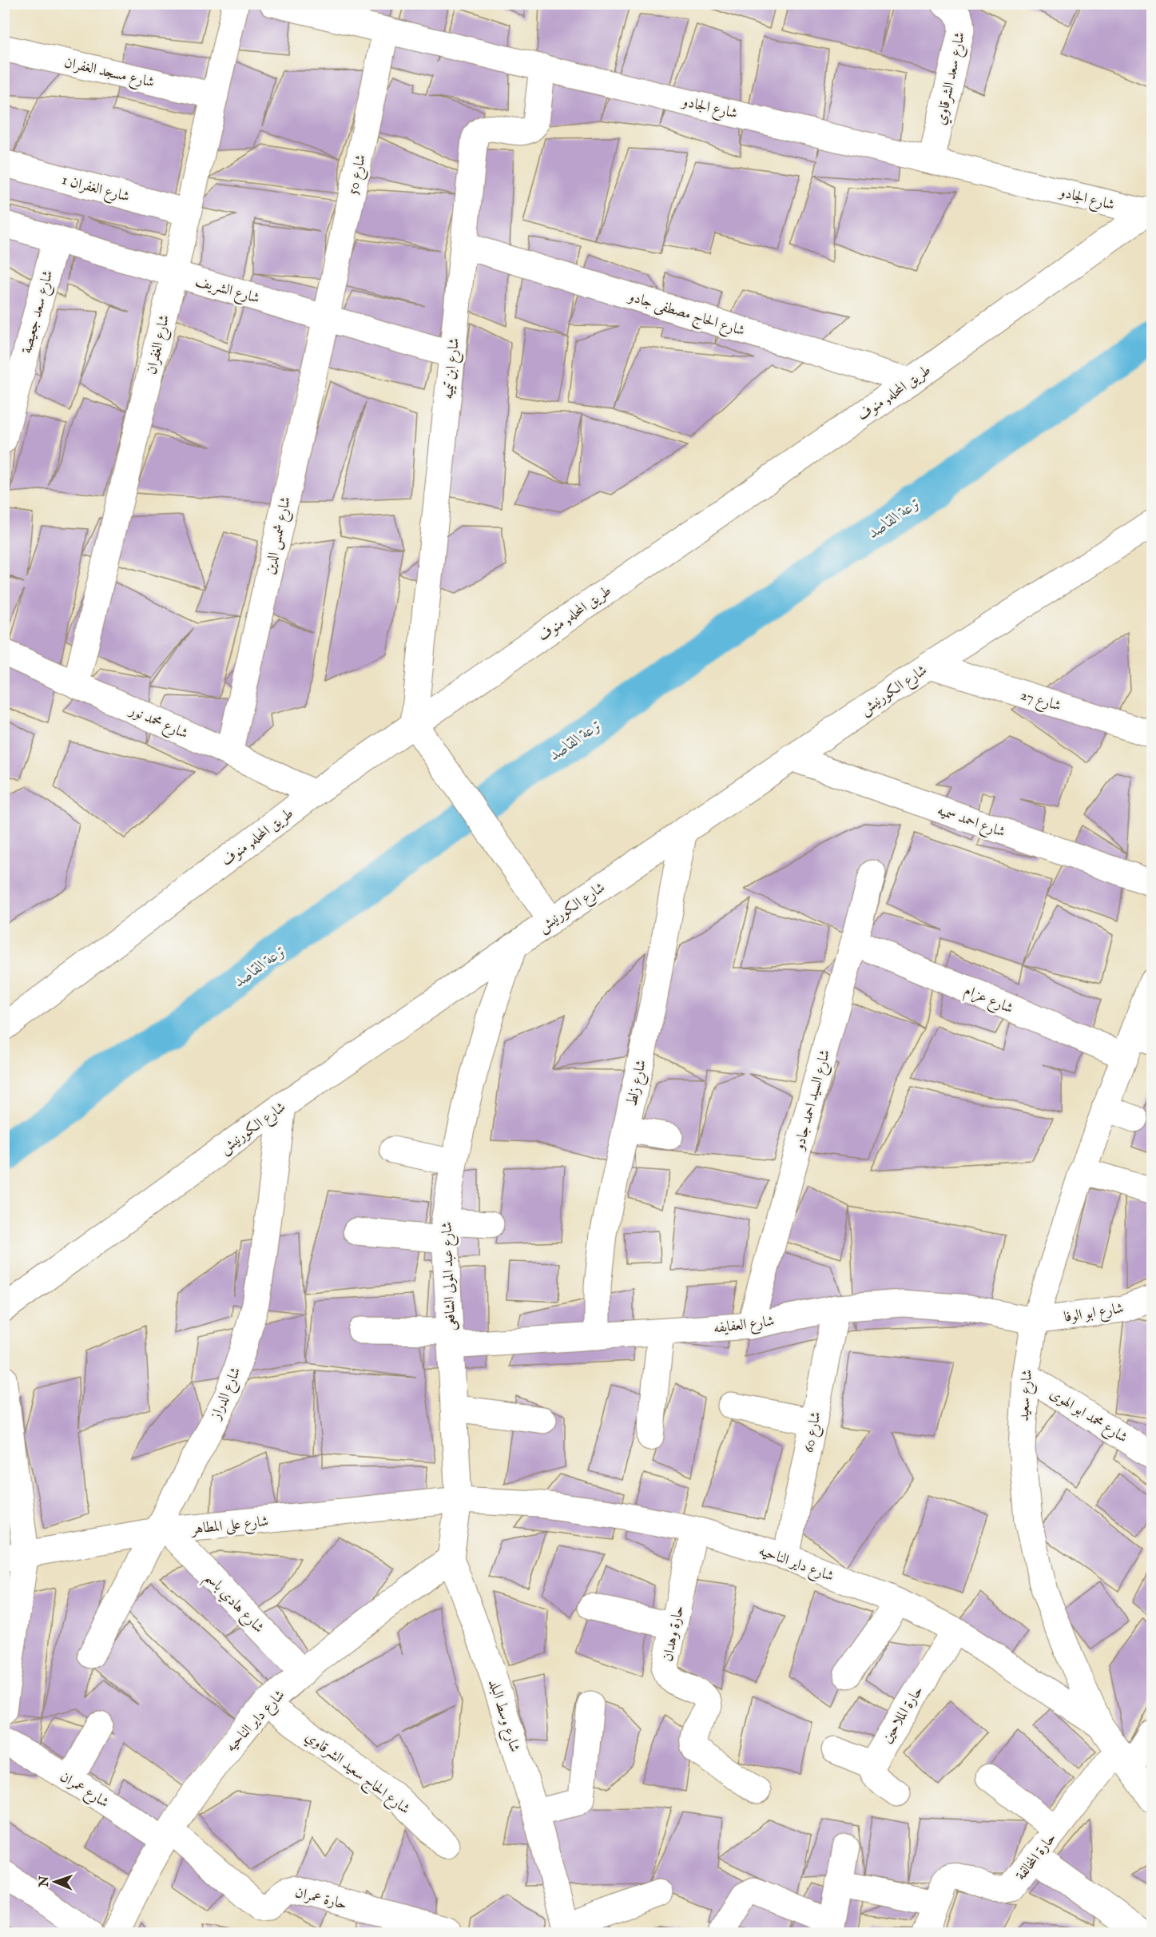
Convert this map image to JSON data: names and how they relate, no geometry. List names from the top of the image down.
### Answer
{
  "streets": {
    "street": [
      "شارع مسجد الغفران",
      "شارع سعد الشرقاوي",
      "شارع الجادو",
      "شارع 50",
      "شارع الغفران 1",
      "شارع الشريف",
      "شارع سعد جعيصة",
      "شارع الحاج مصطفى جادو",
      "شارع الغفران",
      "شارع ابن تيميه",
      "طريق المحله, منوف",
      "شارع شمس الدين",
      "شارع الكورنيش",
      "شارع 27",
      "شارع محمد نور",
      "شارع احمد سميه",
      "شارع عزام",
      "شارع زلط",
      "شارع السيد احمد جادو",
      "شارع عبد المولى الشافعى",
      "شارع ابو الوفا",
      "شارع العفايفه",
      "شارع الدراز",
      "شارع سعيد",
      "شارع محمد ابو الهوى",
      "شارع 60",
      "شارع على المطاهر",
      "شارع داير الناحيه",
      "شارع هادي باسم",
      "حارة وهدان",
      "حارة الملاحين",
      "شارع وسط البلد",
      "شارع الحاج سعيد الشرقاوي",
      "شارع عمران",
      "حارة المخالفة",
      "حارة عمران"
    ]
  },
  "crossings": [
    ["شارع مسجد الغفران", "شارع الغفران"],
    ["شارع سعد الشرقاوي", "شارع الجادو"],
    ["شارع الجادو", "شارع 50"],
    ["شارع الجادو", "شارع ابن تيميه"],
    ["شارع الجادو", "طريق المحله, منوف"],
    ["شارع 50", "شارع الشريف"],
    ["شارع 50", "شارع شمس الدين"],
    ["شارع الغفران 1", "شارع الغفران"],
    ["شارع الشريف", "شارع سعد جعيصة"],
    ["شارع الشريف", "شارع الغفران"],
    ["شارع الشريف", "شارع ابن تيميه"],
    ["شارع الشريف", "شارع شمس الدين"],
    ["شارع الحاج مصطفى جادو", "شارع ابن تيميه"],
    ["شارع الحاج مصطفى جادو", "طريق المحله, منوف"],
    ["شارع الغفران", "شارع محمد نور"],
    ["شارع ابن تيميه", "طريق المحله, منوف"],
    ["طريق المحله, منوف", "شارع محمد نور"],
    ["شارع شمس الدين", "شارع محمد نور"],
    ["شارع الكورنيش", "شارع 27"],
    ["شارع الكورنيش", "شارع احمد سميه"],
    ["شارع الكورنيش", "شارع زلط"],
    ["شارع الكورنيش", "شارع عبد المولى الشافعى"],
    ["شارع الكورنيش", "شارع الدراز"],
    ["شارع عزام", "شارع السيد احمد جادو"],
    ["شارع عزام", "شارع سعيد"],
    ["شارع زلط", "شارع العفايفه"],
    ["شارع السيد احمد جادو", "شارع العفايفه"],
    ["شارع عبد المولى الشافعى", "شارع العفايفه"],
    ["شارع عبد المولى الشافعى", "شارع على المطاهر"],
    ["شارع عبد المولى الشافعى", "شارع داير الناحيه"],
    ["شارع عبد المولى الشافعى", "شارع وسط البلد"],
    ["شارع ابو الوفا", "شارع العفايفه"],
    ["شارع ابو الوفا", "شارع سعيد"],
    ["شارع العفايفه", "شارع سعيد"],
    ["شارع العفايفه", "شارع 60"],
    ["شارع الدراز", "شارع على المطاهر"],
    ["شارع الدراز", "شارع هادي باسم"],
    ["شارع سعيد", "شارع محمد ابو الهوى"],
    ["شارع سعيد", "شارع داير الناحيه"],
    ["شارع سعيد", "حارة المخالفة"],
    ["شارع 60", "شارع داير الناحيه"],
    ["شارع على المطاهر", "شارع داير الناحيه"],
    ["شارع على المطاهر", "شارع هادي باسم"],
    ["شارع على المطاهر", "شارع وسط البلد"],
    ["شارع داير الناحيه", "شارع هادي باسم"],
    ["شارع داير الناحيه", "حارة وهدان"],
    ["شارع داير الناحيه", "حارة الملاحين"],
    ["شارع داير الناحيه", "شارع وسط البلد"],
    ["شارع داير الناحيه", "شارع الحاج سعيد الشرقاوي"],
    ["شارع داير الناحيه", "شارع عمران"],
    ["شارع داير الناحيه", "حارة عمران"],
    ["شارع عمران", "حارة عمران"]
  ],
  "water": ["ترعة القاصد"],
  "north": "left"
}
